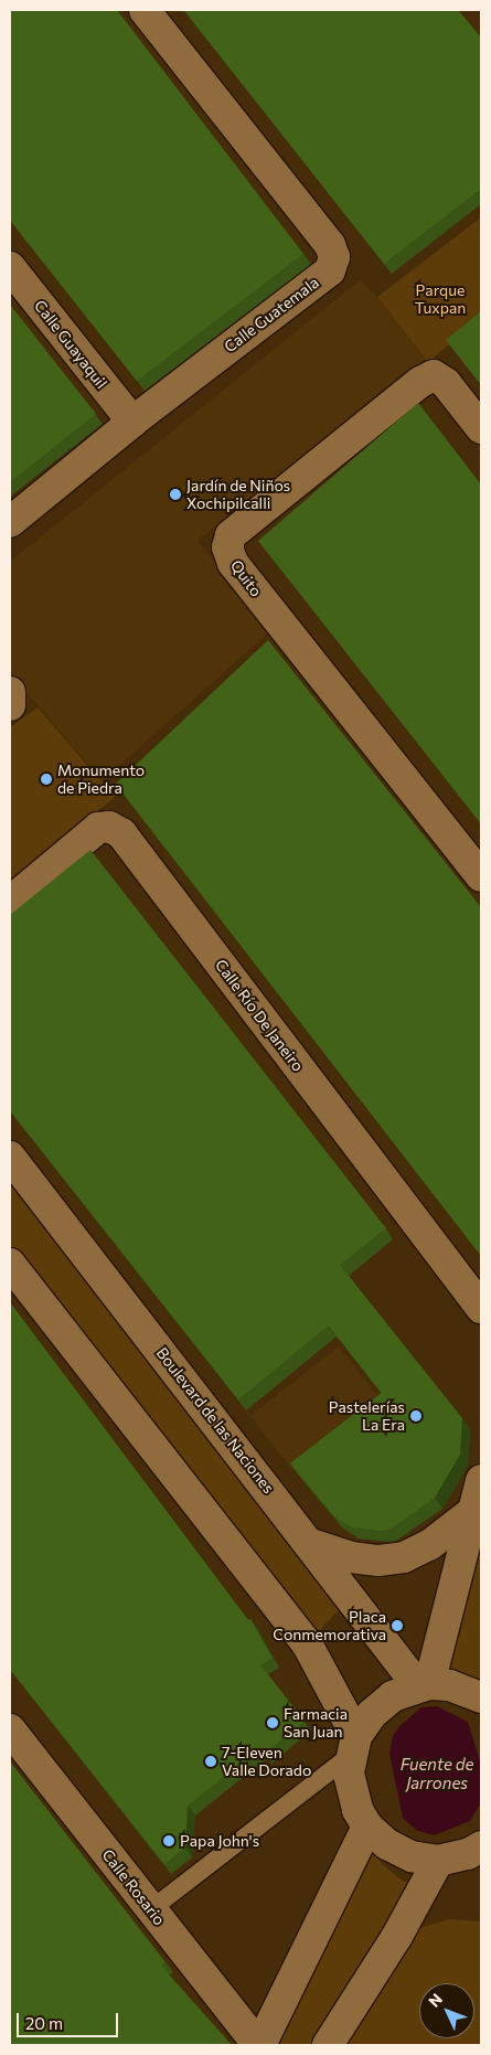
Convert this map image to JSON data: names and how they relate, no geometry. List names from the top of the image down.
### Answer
{
  "streets": {
    "street": [
      "Calle Guatemala",
      "Calle Guayaquil",
      "Quito",
      "Calle Río De Janeiro",
      "Boulevard de las Naciones",
      "Calle Rosario"
    ]
  },
  "crossings": [
    ["Calle Guatemala", "Calle Guayaquil"]
  ],
  "water": ["Fuente de Jarrones"],
  "parks": ["Parque Tuxpan"],
  "places": [
    "Jardín de Niños Xochipilcalli",
    "Monumento de Piedra",
    "Pastelerías La Era",
    "Placa Conmemorativa",
    "Farmacia San Juan",
    "7-Eleven Valle Dorado",
    "Papa John's"
  ],
  "scale_bar": "20 m",
  "north": "top left"
}
